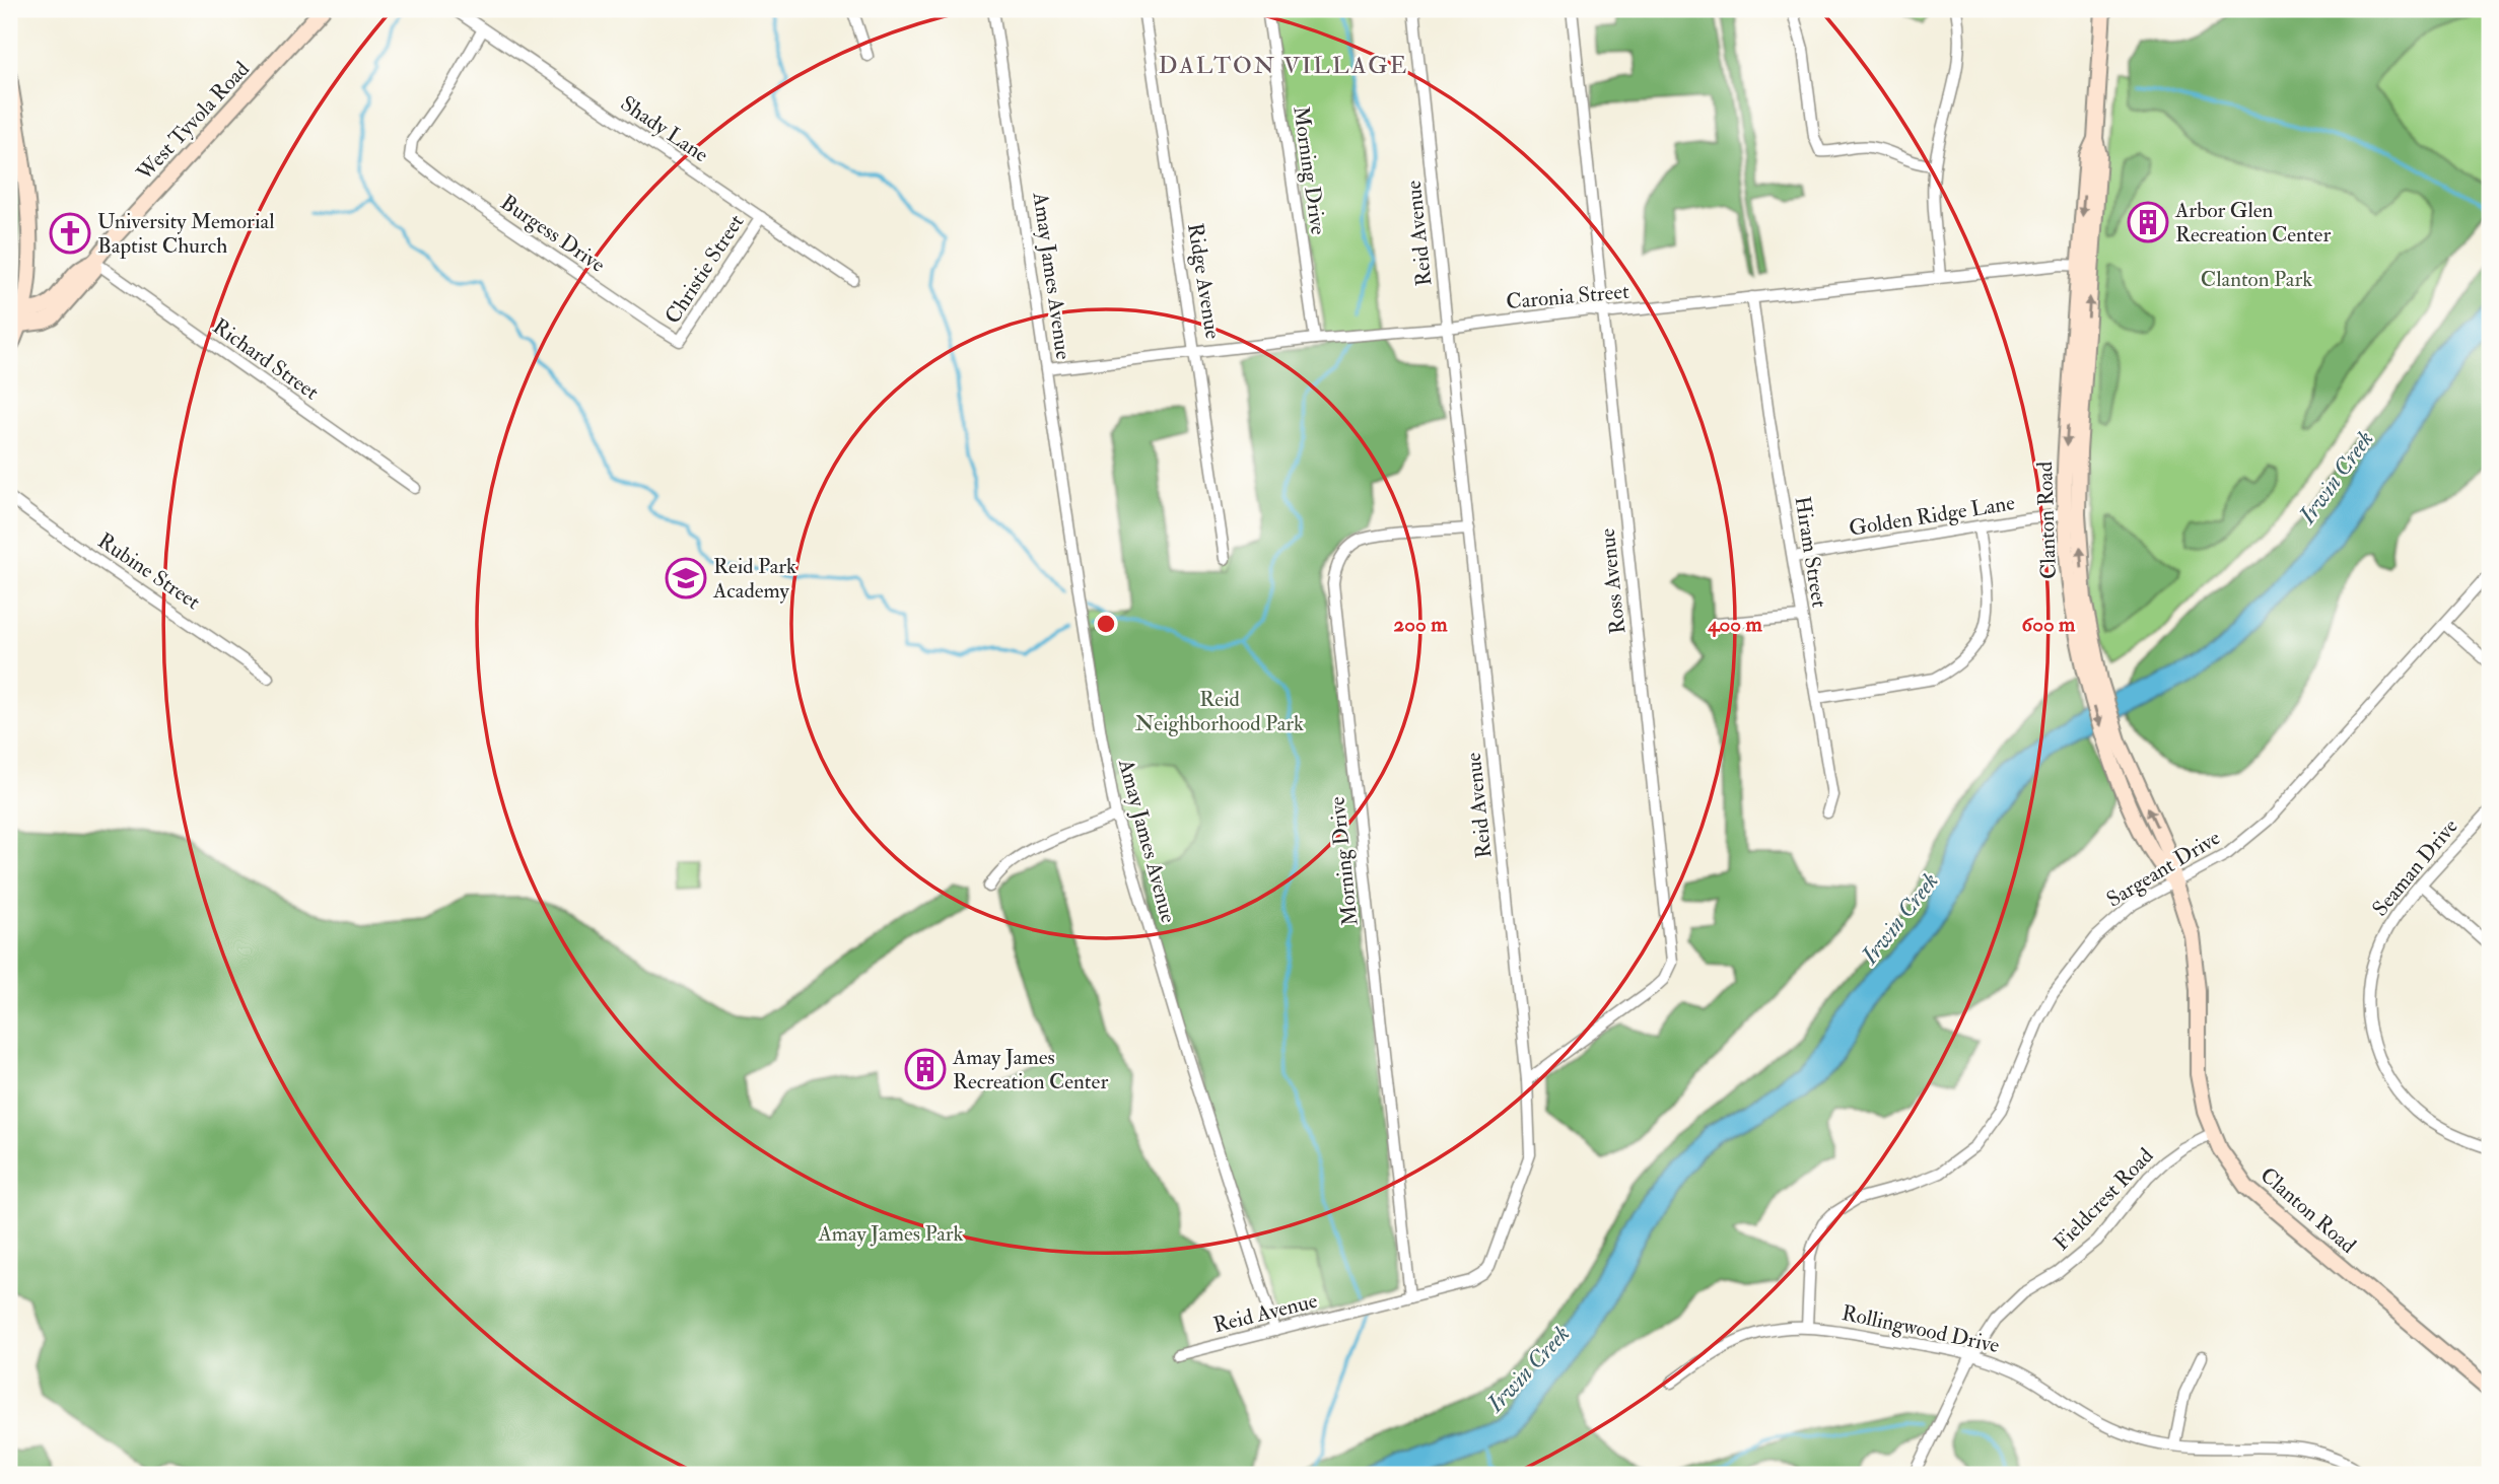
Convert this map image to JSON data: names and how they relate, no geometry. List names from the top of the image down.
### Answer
{
  "streets": {
    "main road": ["West Tyvola Road", "Clanton Road"],
    "street": [
      "Shady Lane",
      "Morning Drive",
      "Burgess Drive",
      "Reid Avenue",
      "Christie Street",
      "Amay James Avenue",
      "Ridge Avenue",
      "Caronia Street",
      "Richard Street",
      "Golden Ridge Lane",
      "Hiram Street",
      "Rubine Street",
      "Ross Avenue",
      "Seaman Drive",
      "Sargeant Drive",
      "Fieldcrest Road",
      "Rollingwood Drive"
    ]
  },
  "crossings": [
    ["West Tyvola Road", "Richard Street"],
    ["Shady Lane", "Burgess Drive"],
    ["Shady Lane", "Christie Street"],
    ["Morning Drive", "Reid Avenue"],
    ["Morning Drive", "Caronia Street"],
    ["Burgess Drive", "Christie Street"],
    ["Reid Avenue", "Amay James Avenue"],
    ["Reid Avenue", "Caronia Street"],
    ["Reid Avenue", "Ross Avenue"],
    ["Amay James Avenue", "Caronia Street"],
    ["Ridge Avenue", "Caronia Street"],
    ["Caronia Street", "Clanton Road"],
    ["Caronia Street", "Hiram Street"],
    ["Caronia Street", "Ross Avenue"],
    ["Golden Ridge Lane", "Clanton Road"],
    ["Golden Ridge Lane", "Hiram Street"],
    ["Clanton Road", "Sargeant Drive"],
    ["Clanton Road", "Fieldcrest Road"],
    ["Sargeant Drive", "Rollingwood Drive"],
    ["Fieldcrest Road", "Rollingwood Drive"]
  ],
  "districts": ["DALTON VILLAGE"],
  "water": ["Irwin Creek"],
  "parks": ["Clanton Park", "Reid Neighborhood Park", "Amay James Park"],
  "places": {
    "building": ["Arbor Glen Recreation Center", "Amay James Recreation Center"],
    "church": ["University Memorial Baptist Church"],
    "school or university": ["Reid Park Academy"]
  },
  "rings": ["200 m", "400 m", "600 m"]
}
